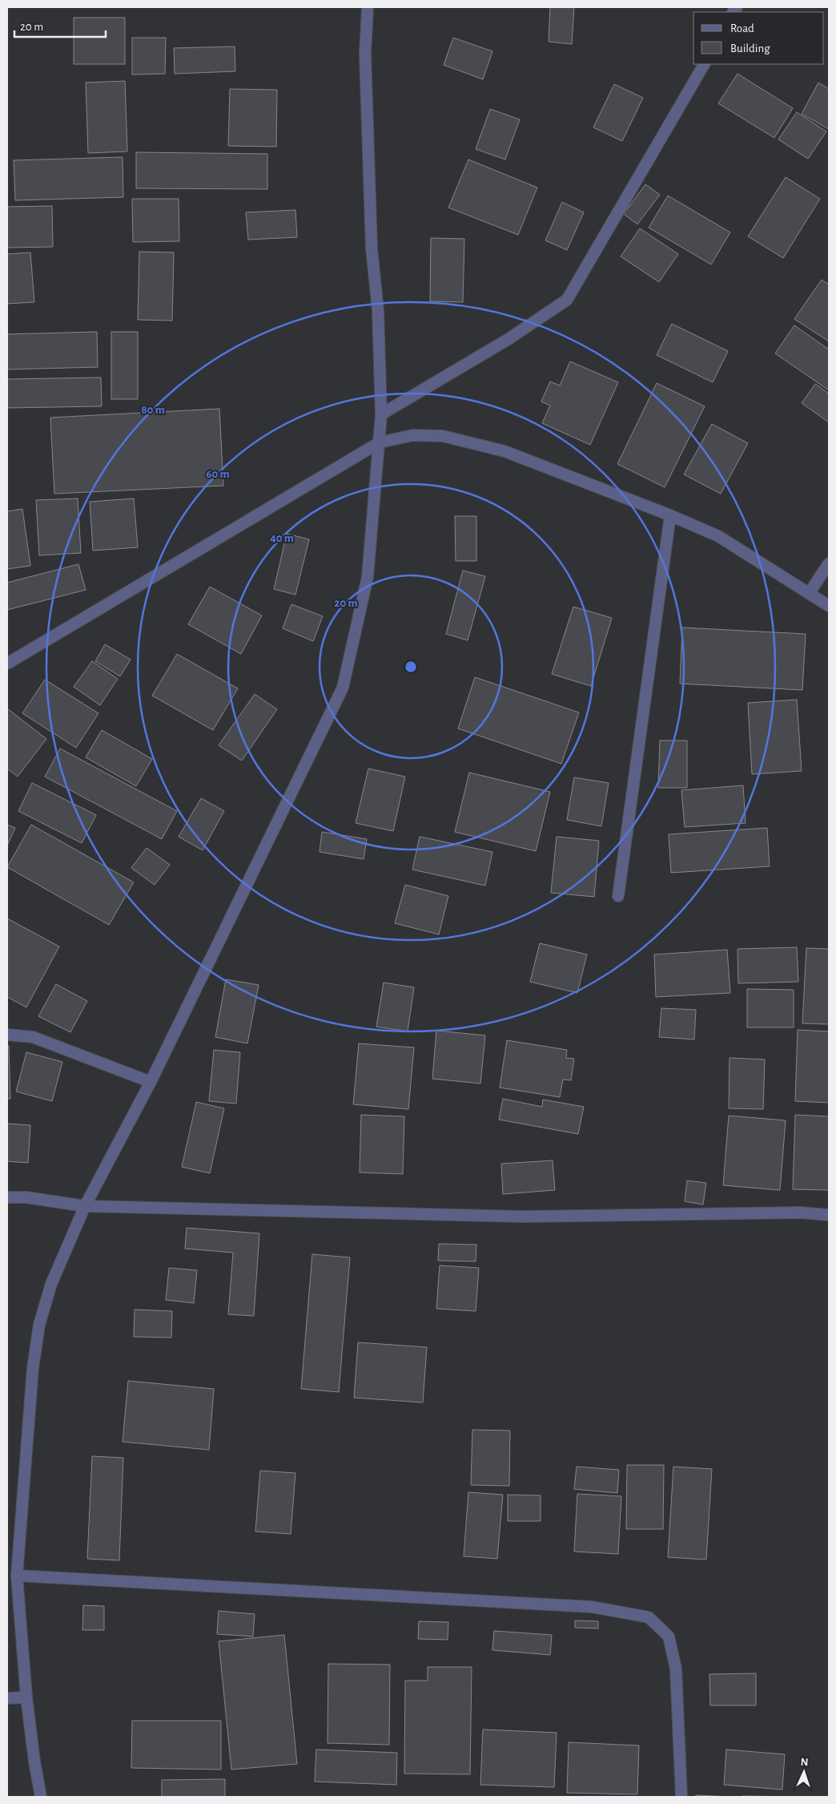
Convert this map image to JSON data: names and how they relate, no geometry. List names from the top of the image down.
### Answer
{
  "legend": ["Road", "Building"],
  "scale_bar": "20 m",
  "north": "top",
  "rings": [
    "80 m",
    "60 m",
    "40 m",
    "20 m"
  ]
}
